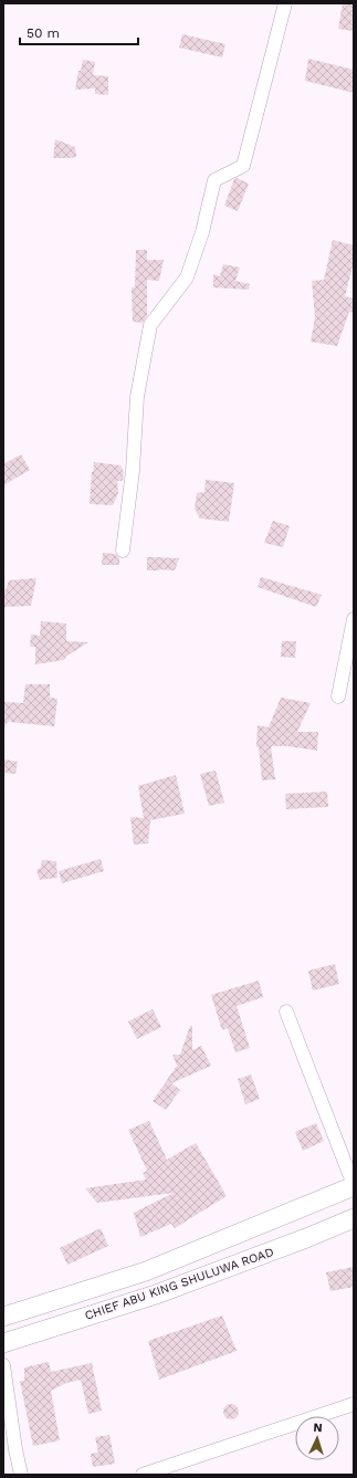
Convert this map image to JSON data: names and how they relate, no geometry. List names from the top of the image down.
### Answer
{
  "streets": {
    "street": ["CHIEF ABU KING SHULUWA ROAD"]
  },
  "scale_bar": "50 m",
  "north": "top"
}
